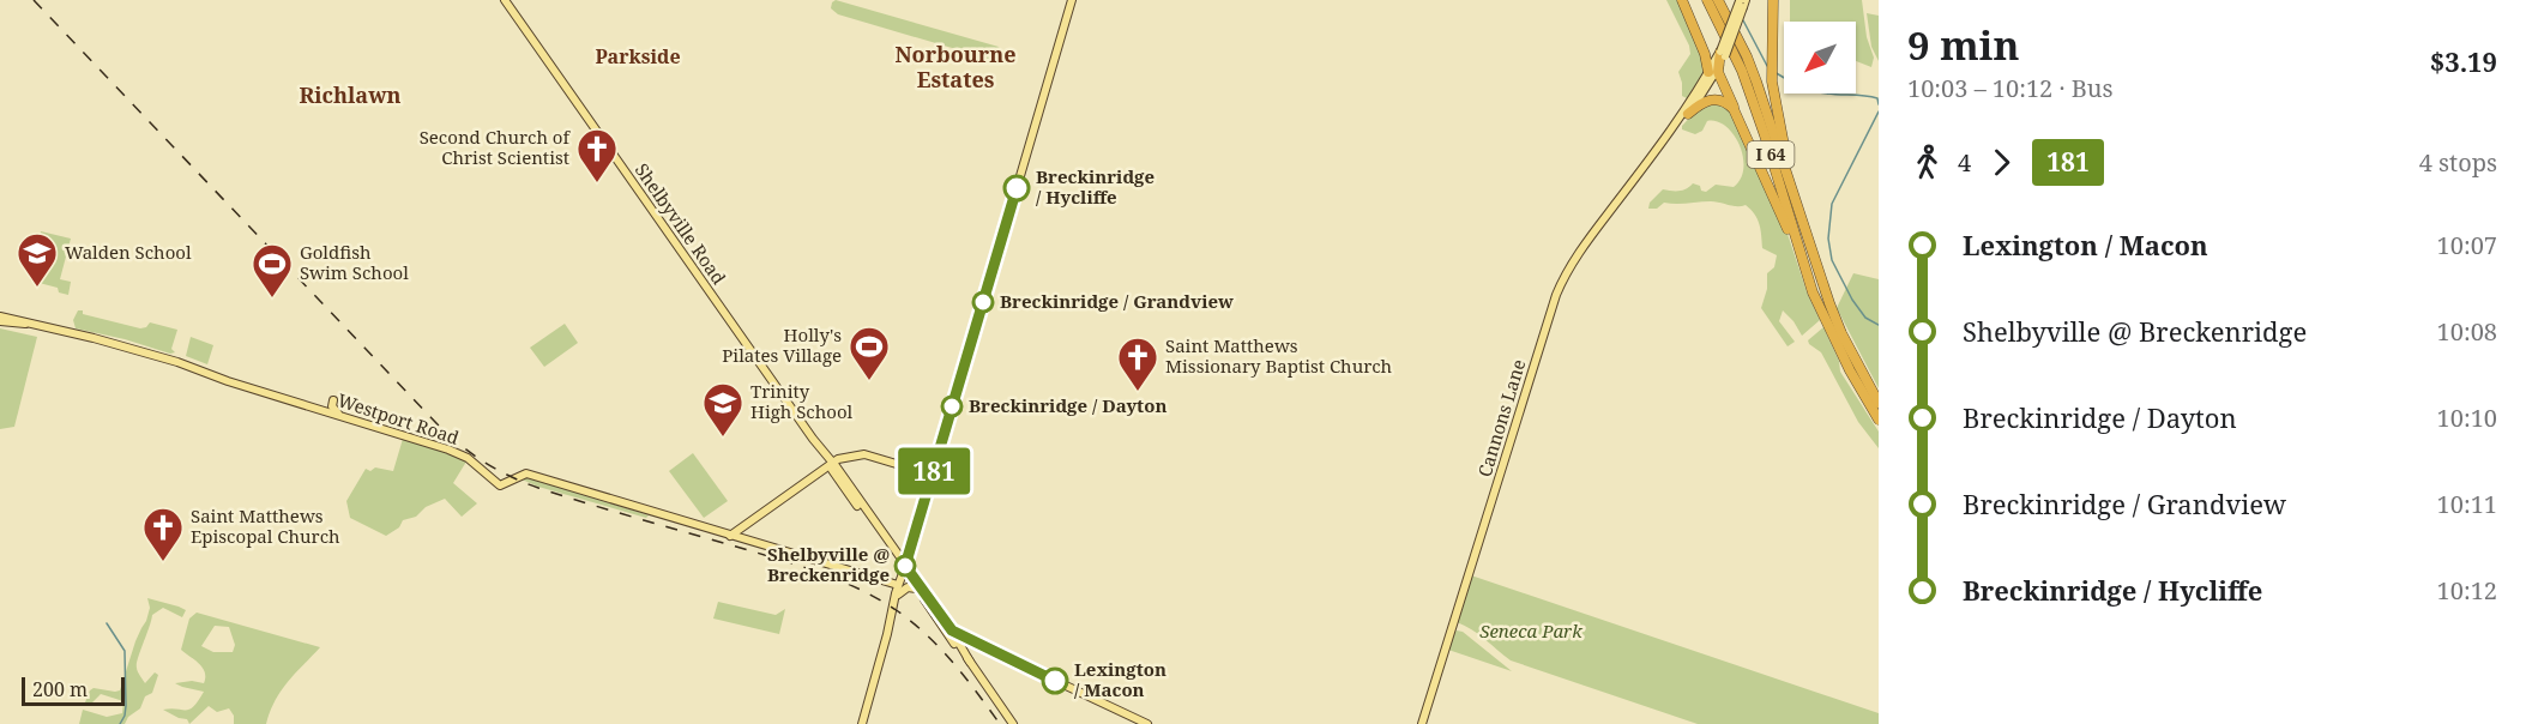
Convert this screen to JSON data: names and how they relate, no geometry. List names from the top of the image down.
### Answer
{
  "streets": {
    "highway": ["I 64"],
    "main road": ["Shelbyville Road", "Cannons Lane", "Westport Road"]
  },
  "districts": ["Norbourne Estates", "Parkside", "Richlawn"],
  "parks": ["Seneca Park"],
  "places": {
    "church": ["Second Church of Christ Scientist", "Saint Matthews Missionary Baptist Church", "Saint Matthews Episcopal Church"],
    "other": [
      "Breckinridge / Hycliffe",
      "Breckinridge / Grandview",
      "Breckinridge / Dayton",
      "Shelbyville @ Breckenridge",
      "Lexington / Macon"
    ],
    "school or university": ["Walden School", "Trinity High School"],
    "sports": ["Goldfish Swim School", "Holly's Pilates Village"]
  },
  "lines": ["bus line 181"],
  "scale_bar": "200 m",
  "north": "bottom left",
  "page": {
    "on_map": "181",
    "heading": ["9 min", "10:03 – 10:12 · Bus", "$3.19"],
    "legs": ["4", "181", "4 stops"],
    "list": [
      {
        "name": "Lexington / Macon",
        "value": "10:07"
      },
      {
        "name": "Shelbyville @ Breckenridge",
        "value": "10:08"
      },
      {
        "name": "Breckinridge / Dayton",
        "value": "10:10"
      },
      {
        "name": "Breckinridge / Grandview",
        "value": "10:11"
      },
      {
        "name": "Breckinridge / Hycliffe",
        "value": "10:12"
      }
    ],
    "scale": "200 m"
  }
}
